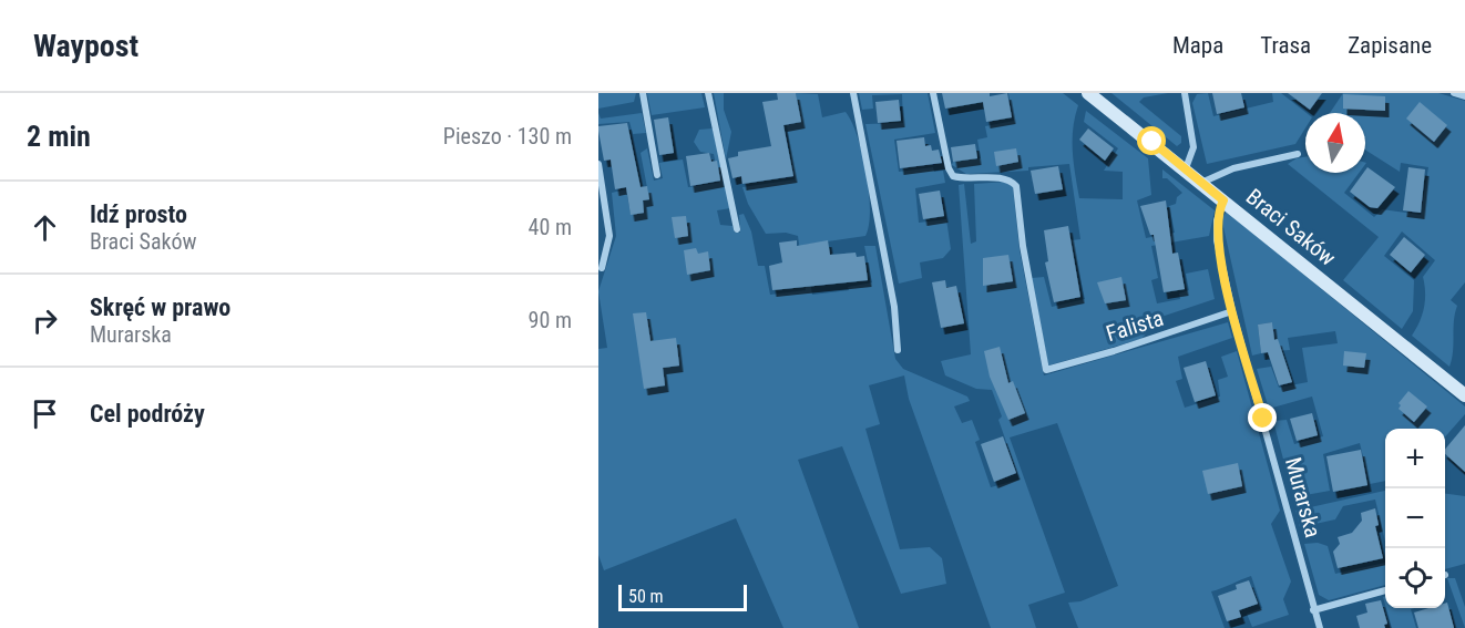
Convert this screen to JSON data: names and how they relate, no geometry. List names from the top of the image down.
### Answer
{
  "streets": {
    "street": ["Braci Saków", "Falista", "Murarska"]
  },
  "crossings": [
    ["Braci Saków", "Murarska"],
    ["Falista", "Murarska"]
  ],
  "scale_bar": "50 m",
  "north": "top",
  "page": {
    "header": "Waypost",
    "nav": ["Mapa", "Trasa", "Zapisane"],
    "heading": ["2 min", "Pieszo · 130 m"],
    "list": [
      ["Idź prosto", "Braci Saków", "40 m"],
      ["Skręć w prawo", "Murarska", "90 m"],
      "Cel podróży"
    ],
    "map_buttons": ["+", "−"],
    "scale": "50 m"
  }
}
